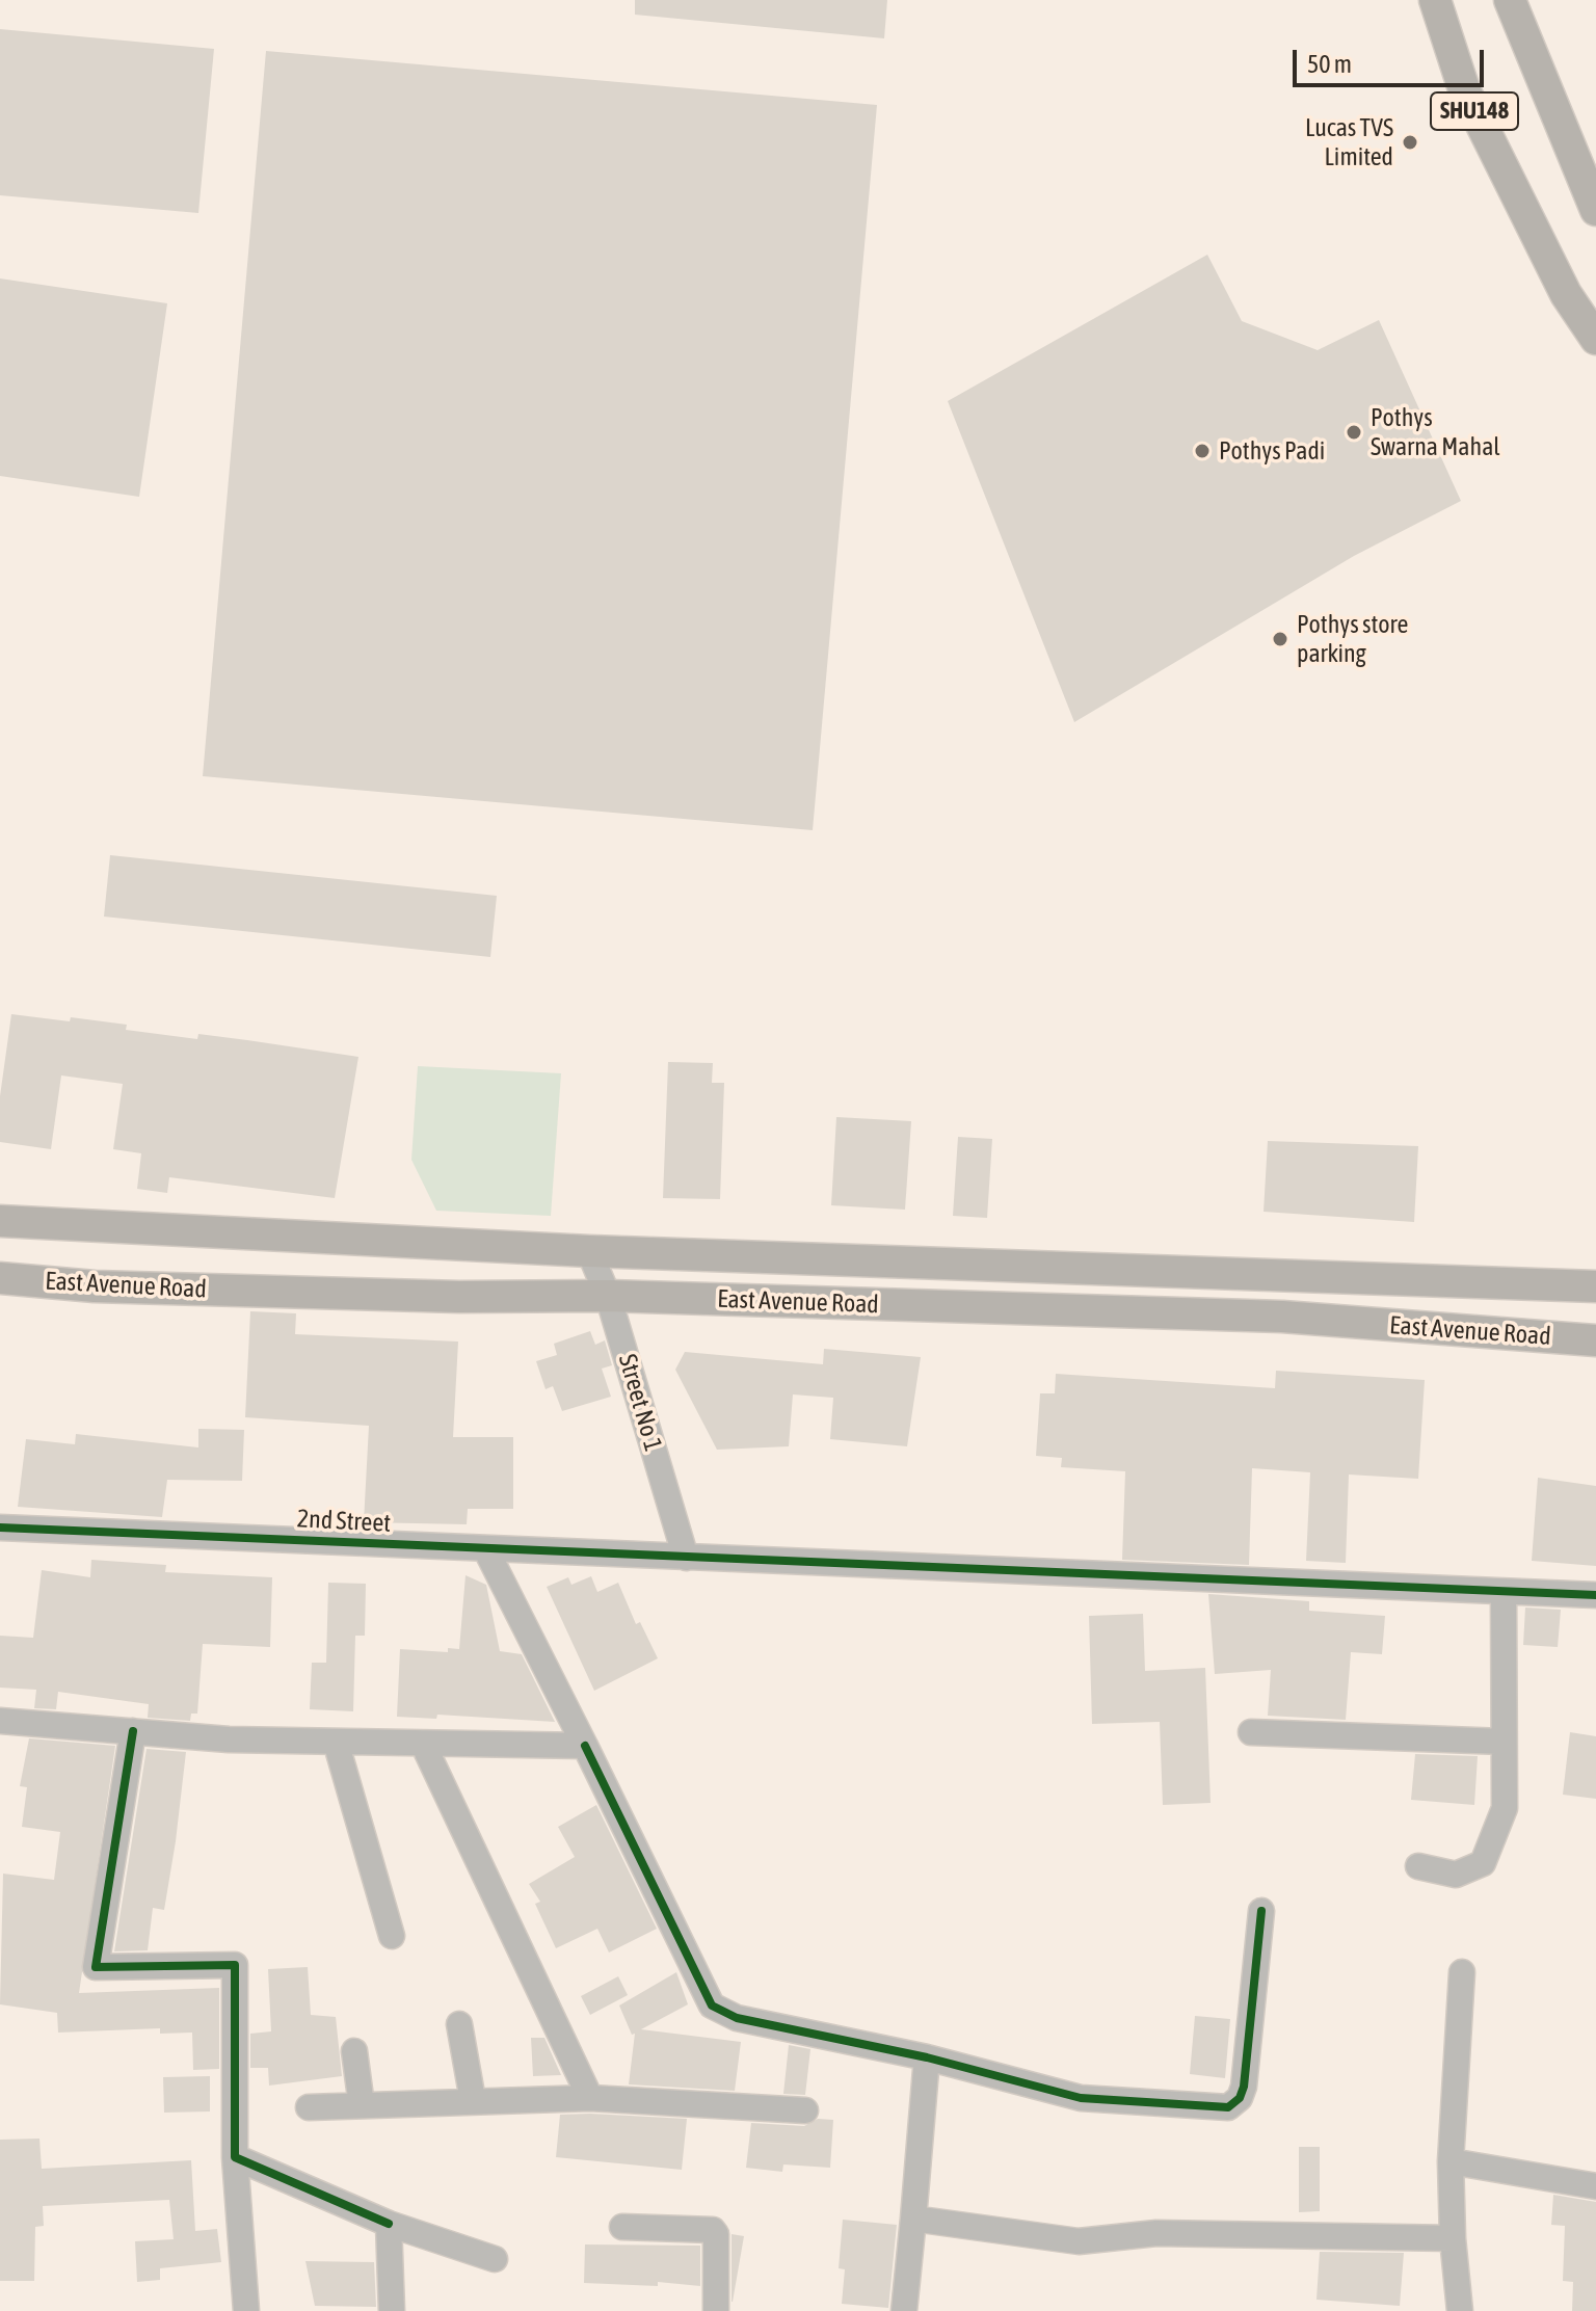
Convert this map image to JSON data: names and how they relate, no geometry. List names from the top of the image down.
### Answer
{
  "streets": {
    "main road": ["SHU148", "East Avenue Road"],
    "street": ["Street No 1", "2nd Street"]
  },
  "crossings": [
    ["East Avenue Road", "Street No 1"],
    ["Street No 1", "2nd Street"]
  ],
  "places": [
    "Lucas TVS Limited",
    "Pothys Swarna Mahal",
    "Pothys Padi",
    "Pothys store parking"
  ],
  "scale_bar": "50 m"
}
